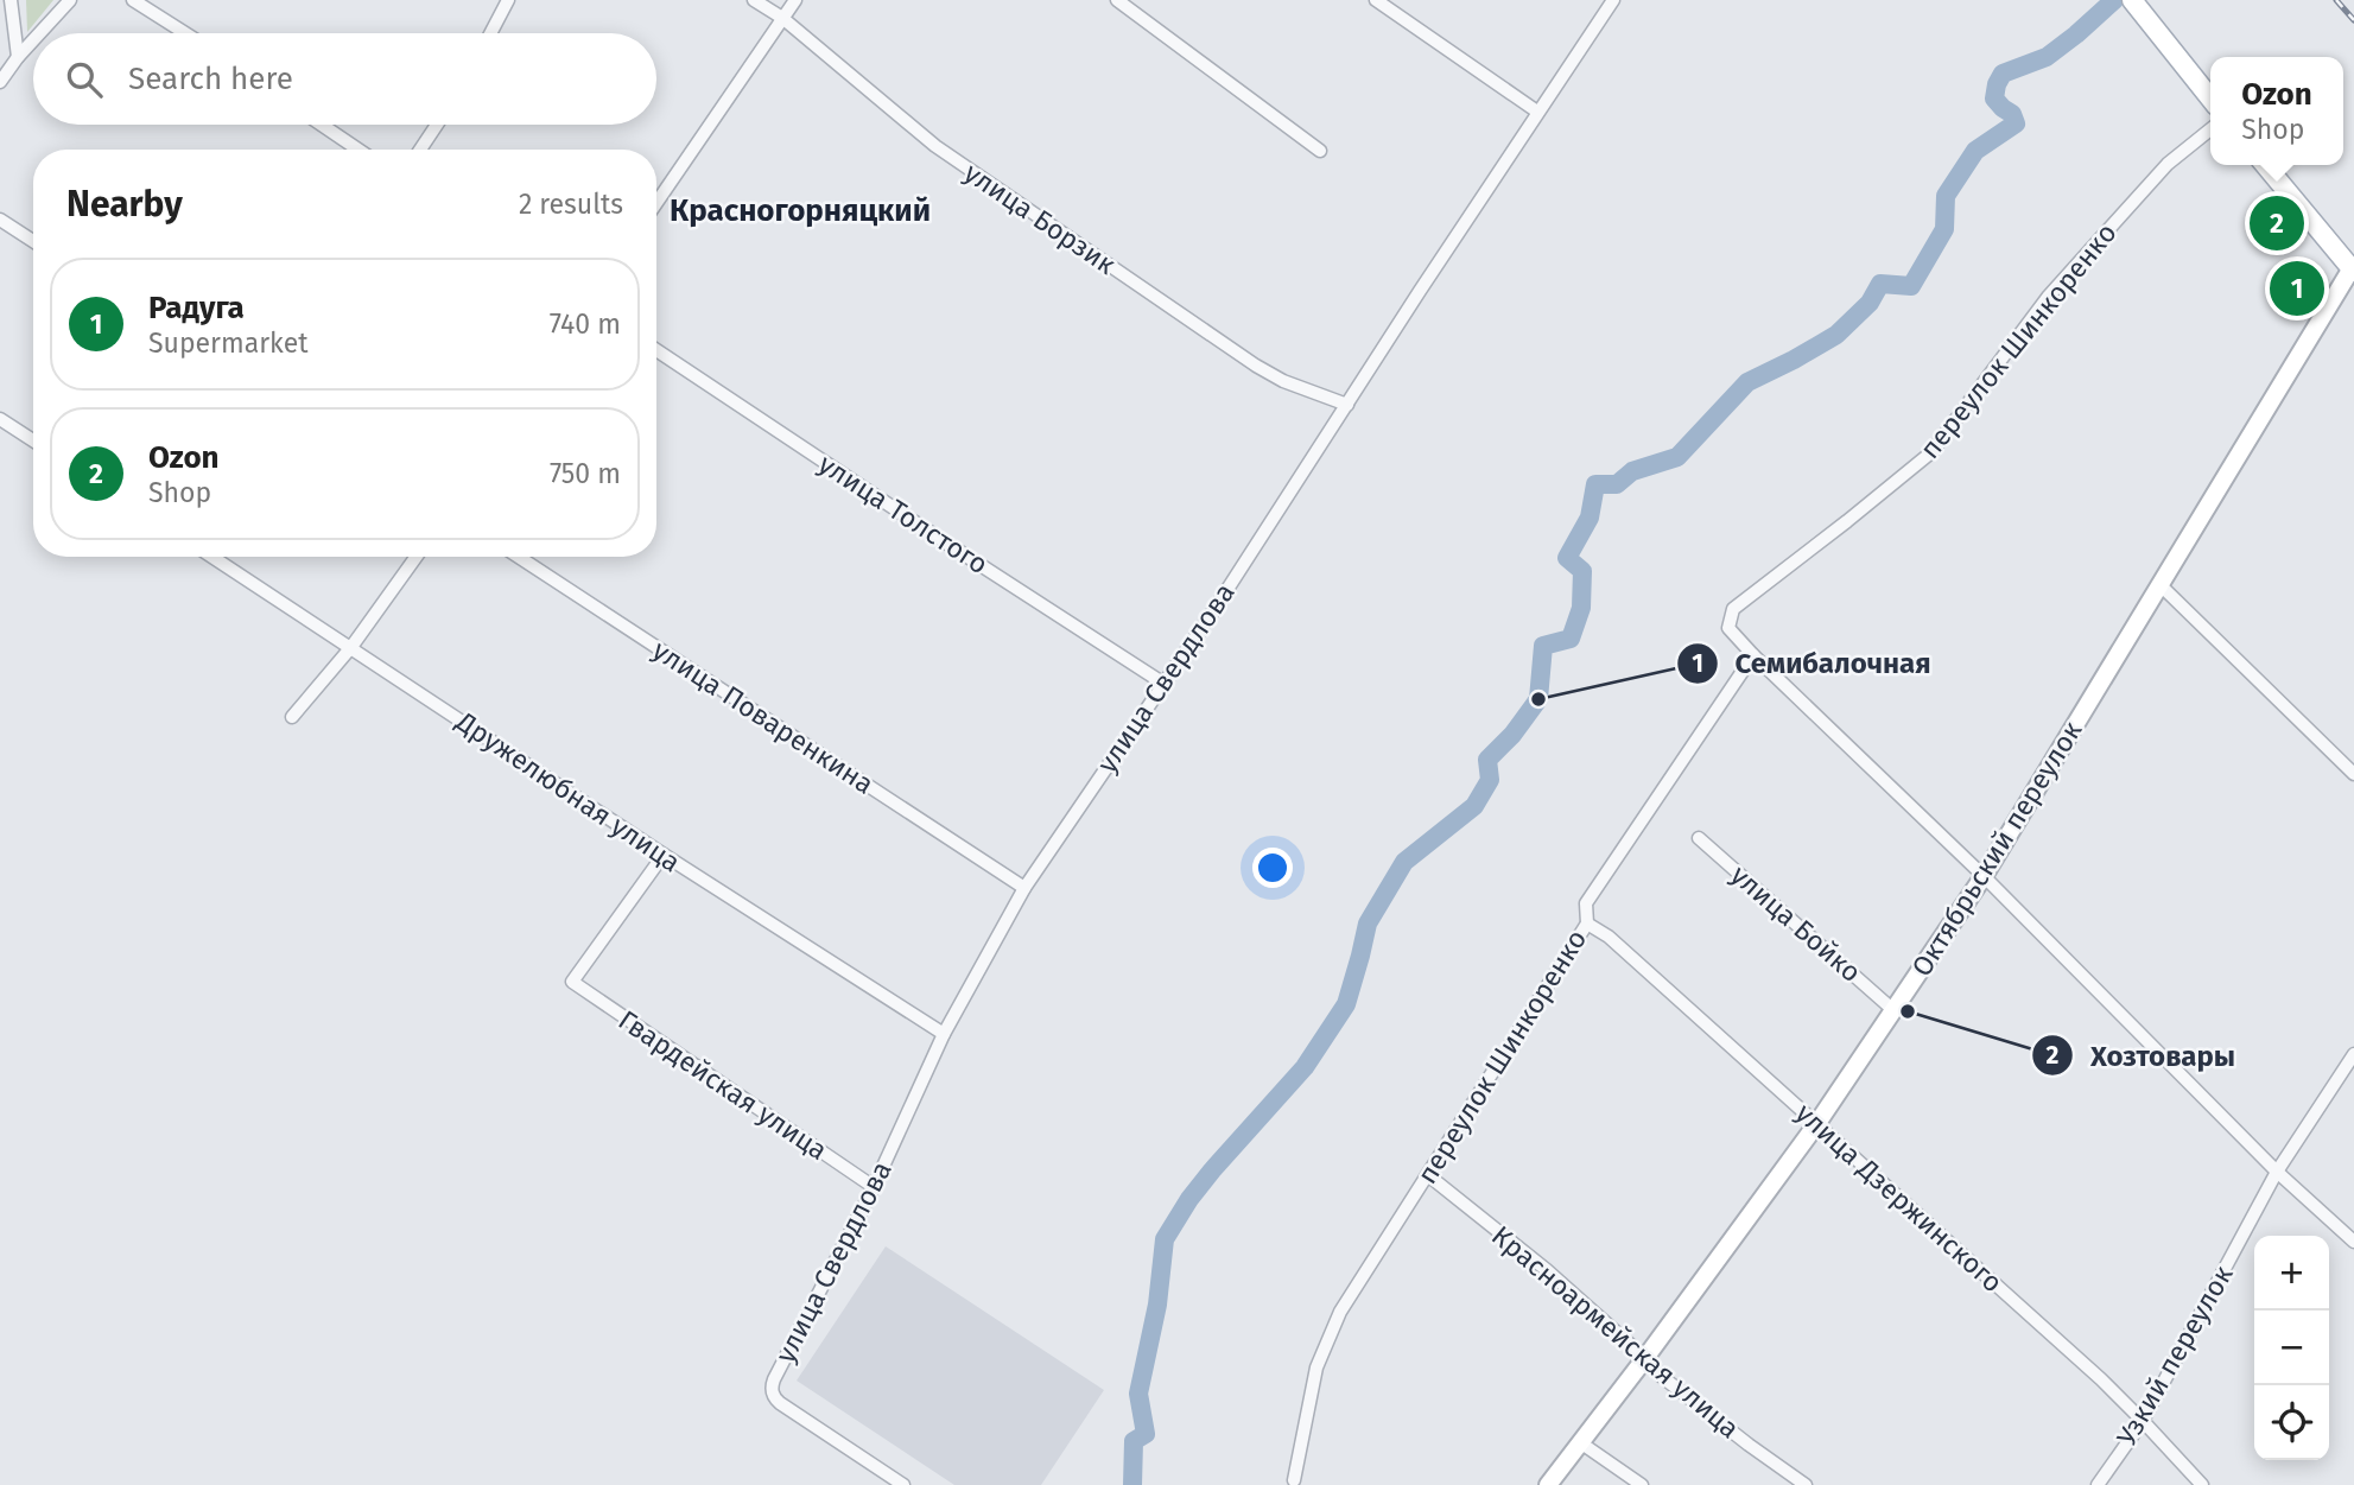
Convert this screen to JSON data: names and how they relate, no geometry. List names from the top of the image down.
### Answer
{
  "streets": {
    "street": [
      "улица Борзик",
      "переулок Шинкоренко",
      "улица Толстого",
      "улица Свердлова",
      "улица Поваренкина",
      "Дружелюбная улица",
      "Октябрьский переулок",
      "улица Бойко",
      "Гвардейская улица",
      "улица Дзержинского",
      "Красноармейская улица",
      "Узкий переулок"
    ]
  },
  "crossings": [
    ["улица Борзик", "улица Свердлова"],
    ["переулок Шинкоренко", "улица Дзержинского"],
    ["переулок Шинкоренко", "Красноармейская улица"],
    ["улица Толстого", "улица Свердлова"],
    ["улица Свердлова", "улица Поваренкина"],
    ["улица Свердлова", "Дружелюбная улица"],
    ["улица Свердлова", "Гвардейская улица"],
    ["Дружелюбная улица", "Гвардейская улица"],
    ["Октябрьский переулок", "улица Бойко"],
    ["Октябрьский переулок", "улица Дзержинского"],
    ["Октябрьский переулок", "Красноармейская улица"],
    ["улица Дзержинского", "Узкий переулок"]
  ],
  "districts": ["Красногорняцкий"],
  "places": ["Семибалочная", "Хозтовары"],
  "page": {
    "search": "Search here",
    "popup": ["Ozon", "Shop"],
    "heading": ["Nearby", "2 results"],
    "pins": ["2", "1"],
    "list": [
      {
        "mark": "1",
        "name": "Радуга",
        "note": "Supermarket",
        "value": "740 m"
      },
      {
        "mark": "2",
        "name": "Ozon",
        "note": "Shop",
        "value": "750 m"
      }
    ],
    "map_buttons": ["+", "−"]
  }
}
